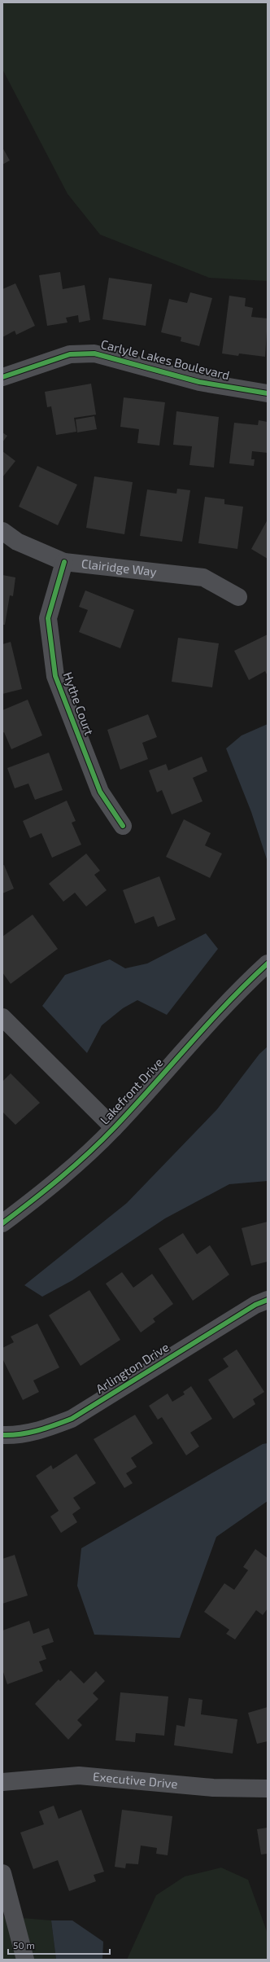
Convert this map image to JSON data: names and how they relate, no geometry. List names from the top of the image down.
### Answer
{
  "streets": {
    "street": [
      "Carlyle Lakes Boulevard",
      "Clairidge Way",
      "Hythe Court",
      "Lakefront Drive",
      "Arlington Drive",
      "Executive Drive"
    ]
  },
  "crossings": [
    ["Clairidge Way", "Hythe Court"]
  ],
  "scale_bar": "50 m"
}
